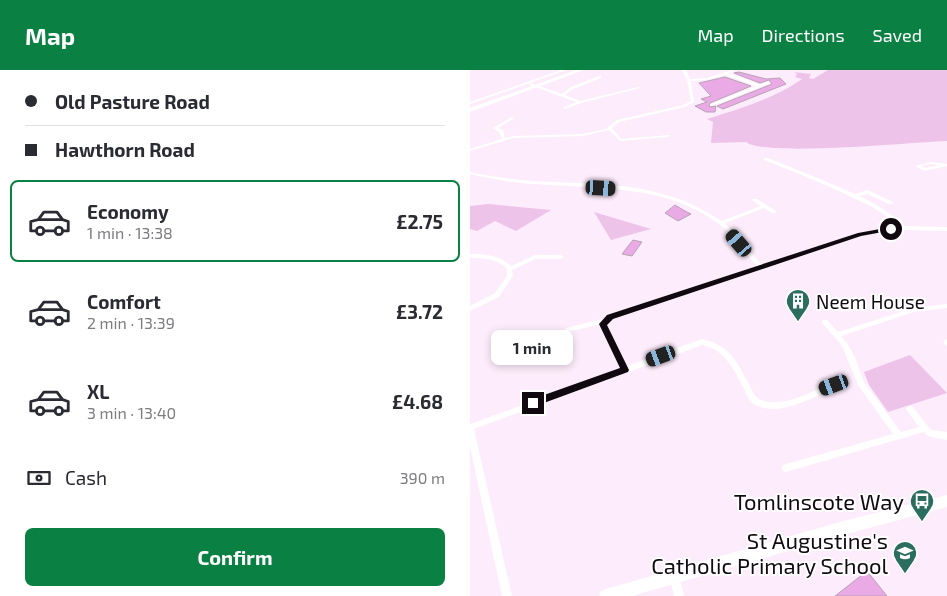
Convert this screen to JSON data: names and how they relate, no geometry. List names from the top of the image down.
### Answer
{
  "places": {
    "building": ["Neem House"],
    "bus stop": ["Tomlinscote Way"],
    "school or university": ["St Augustine's Catholic Primary School"]
  },
  "page": {
    "header": "Map",
    "nav": ["Map", "Directions", "Saved"],
    "banner": ["Old Pasture Road", "Hawthorn Road"],
    "list": [
      {
        "name": "Economy",
        "note": "1 min · 13:38",
        "value": "£2.75"
      },
      {
        "name": "Comfort",
        "note": "2 min · 13:39",
        "value": "£3.72"
      },
      {
        "name": "XL",
        "note": "3 min · 13:40",
        "value": "£4.68"
      }
    ],
    "bubble": "1 min",
    "pay": ["Cash", "390 m"],
    "buttons": "Confirm"
  }
}
